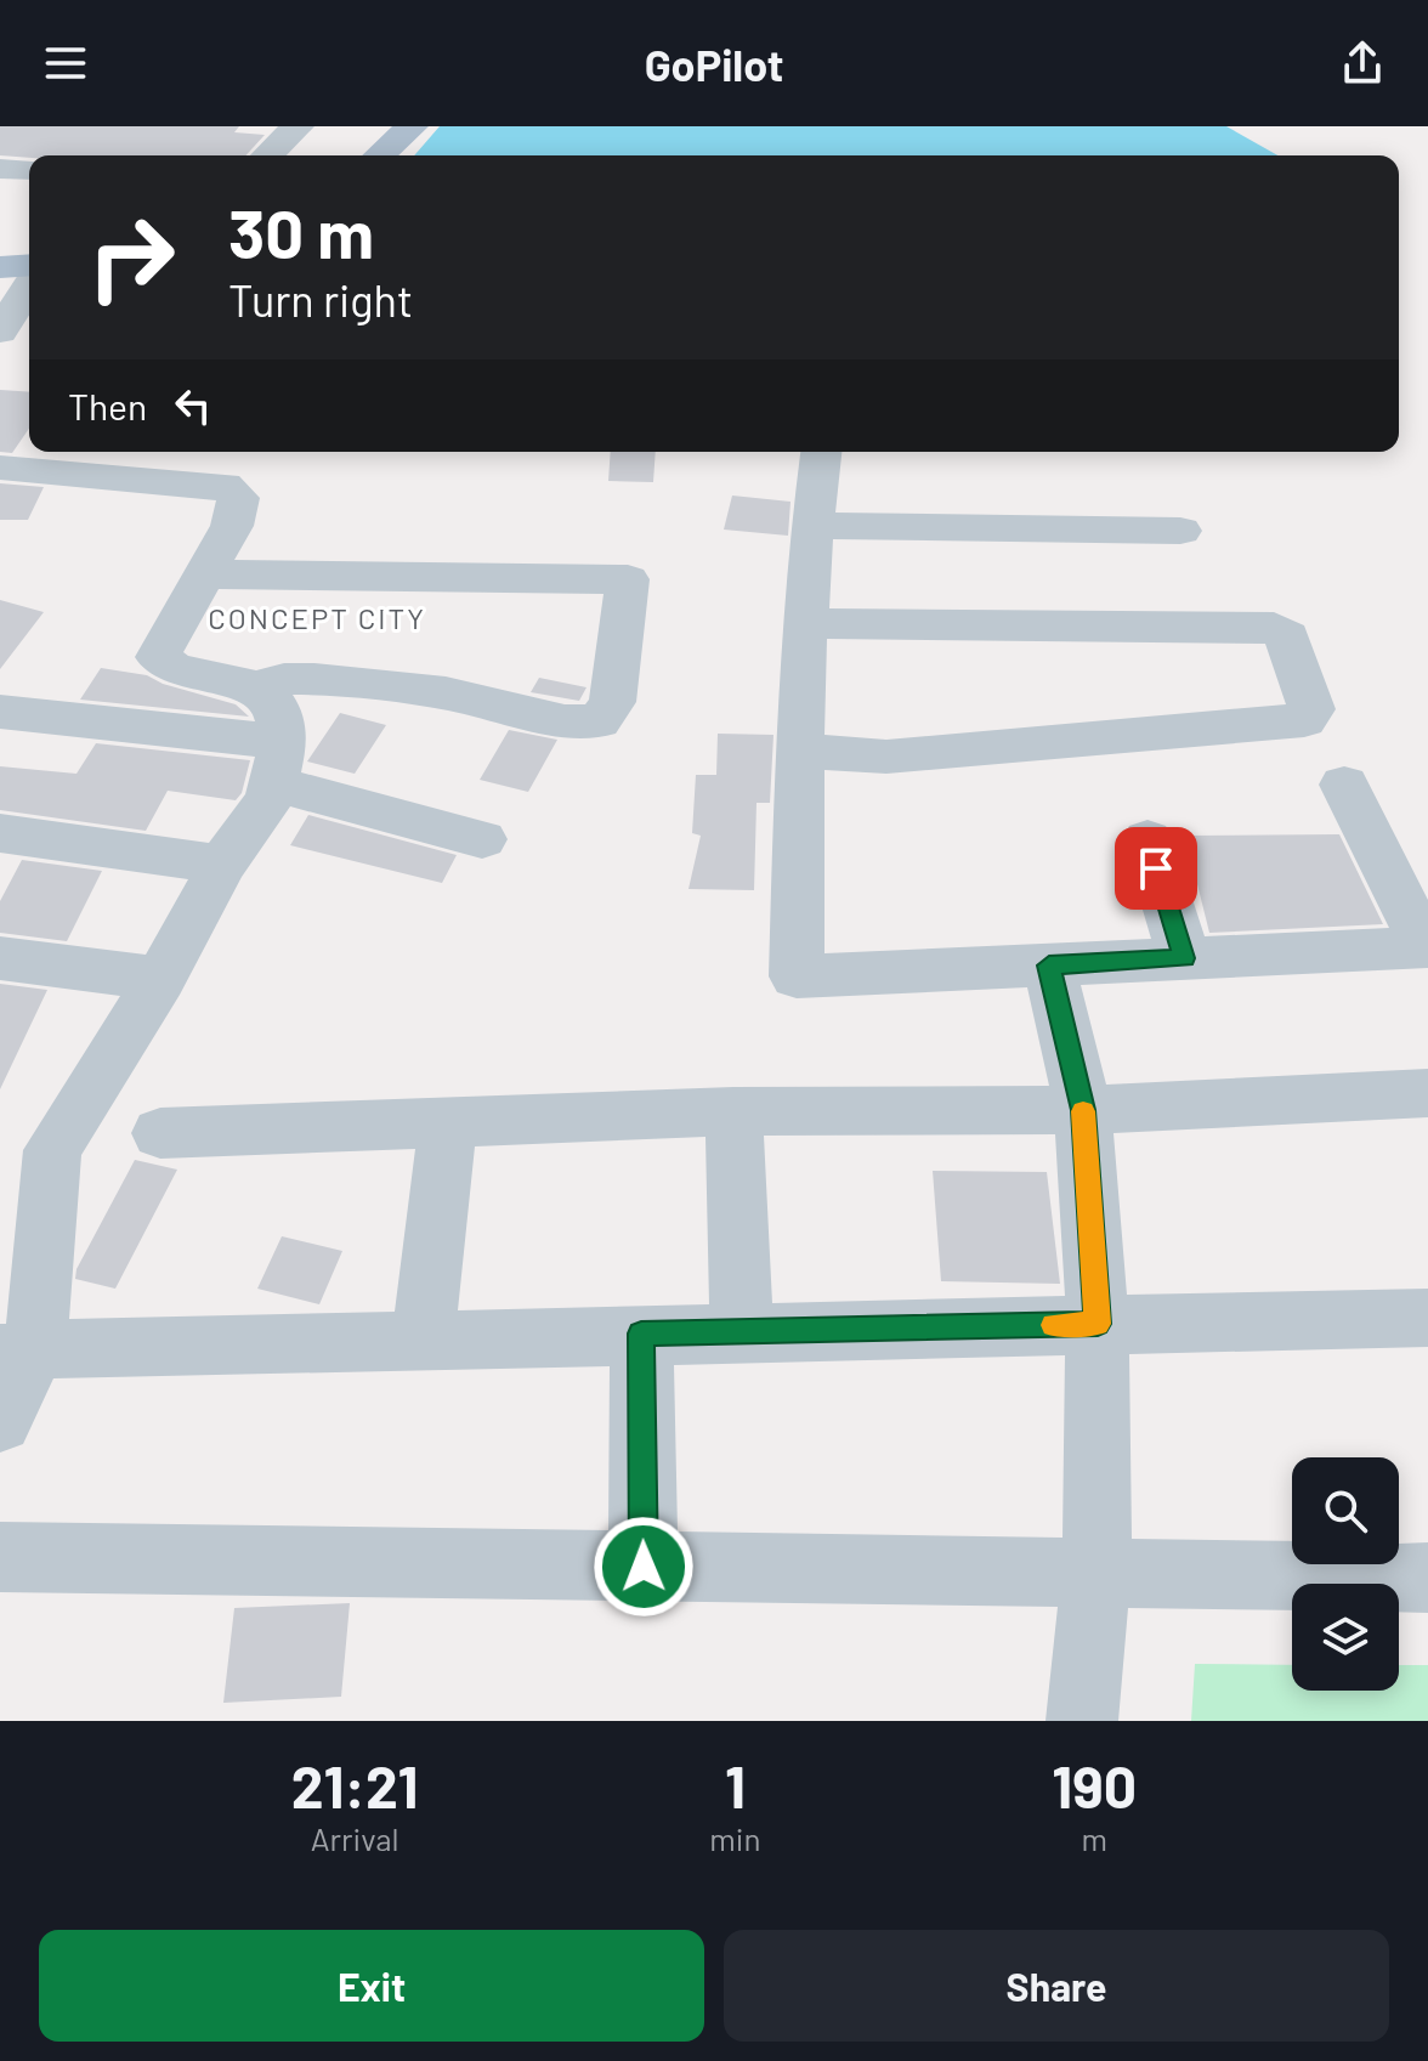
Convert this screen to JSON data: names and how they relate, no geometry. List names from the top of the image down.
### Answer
{
  "districts": ["CONCEPT CITY"],
  "page": {
    "header": "GoPilot",
    "turn": ["30 m", "Turn right"],
    "then": "Then",
    "eta": [
      "21:21",
      "Arrival",
      "1",
      "min",
      "190",
      "m"
    ],
    "buttons": ["Exit", "Share"]
  }
}
